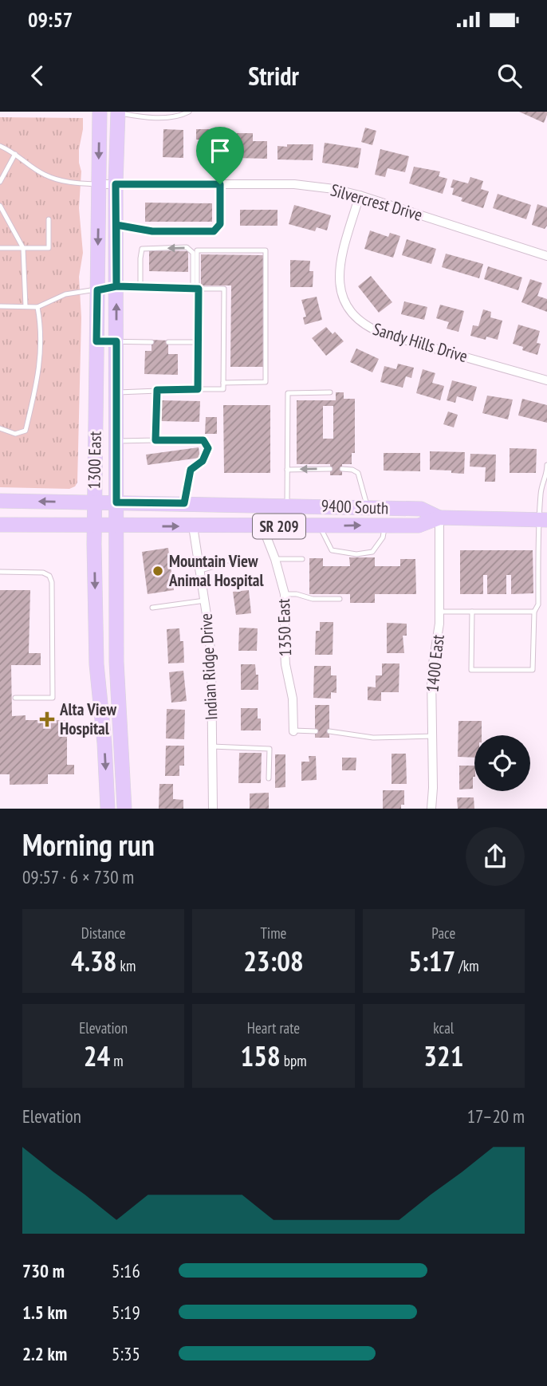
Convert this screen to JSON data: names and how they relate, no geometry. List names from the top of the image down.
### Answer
{
  "streets": {
    "main road": ["1300 East", "9400 South", "SR 209"],
    "street": [
      "Silvercrest Drive",
      "Sandy Hills Drive",
      "1350 East",
      "1400 East",
      "Indian Ridge Drive"
    ]
  },
  "crossings": [
    ["Silvercrest Drive", "Sandy Hills Drive"],
    ["Silvercrest Drive", "1300 East"],
    ["1300 East", "9400 South"],
    ["9400 South", "1350 East"],
    ["9400 South", "1400 East"],
    ["9400 South", "Indian Ridge Drive"]
  ],
  "places": {
    "other": ["Mountain View Animal Hospital"],
    "health": ["Alta View Hospital"]
  },
  "page": {
    "status": "09:57",
    "header": "Stridr",
    "heading": ["Morning run", "09:57 · 6 × 730 m"],
    "stats": [
      ["Distance", "4.38 km"],
      ["Time", "23:08"],
      ["Pace", "5:17 /km"],
      ["Elevation", "24 m"],
      ["Heart rate", "158 bpm"],
      ["kcal", "321"]
    ],
    "chart": ["Elevation", "17–20 m"],
    "list": [
      {
        "name": "730 m",
        "note": "5:16"
      },
      {
        "name": "1.5 km",
        "note": "5:19"
      },
      {
        "name": "2.2 km",
        "note": "5:35"
      }
    ]
  }
}
